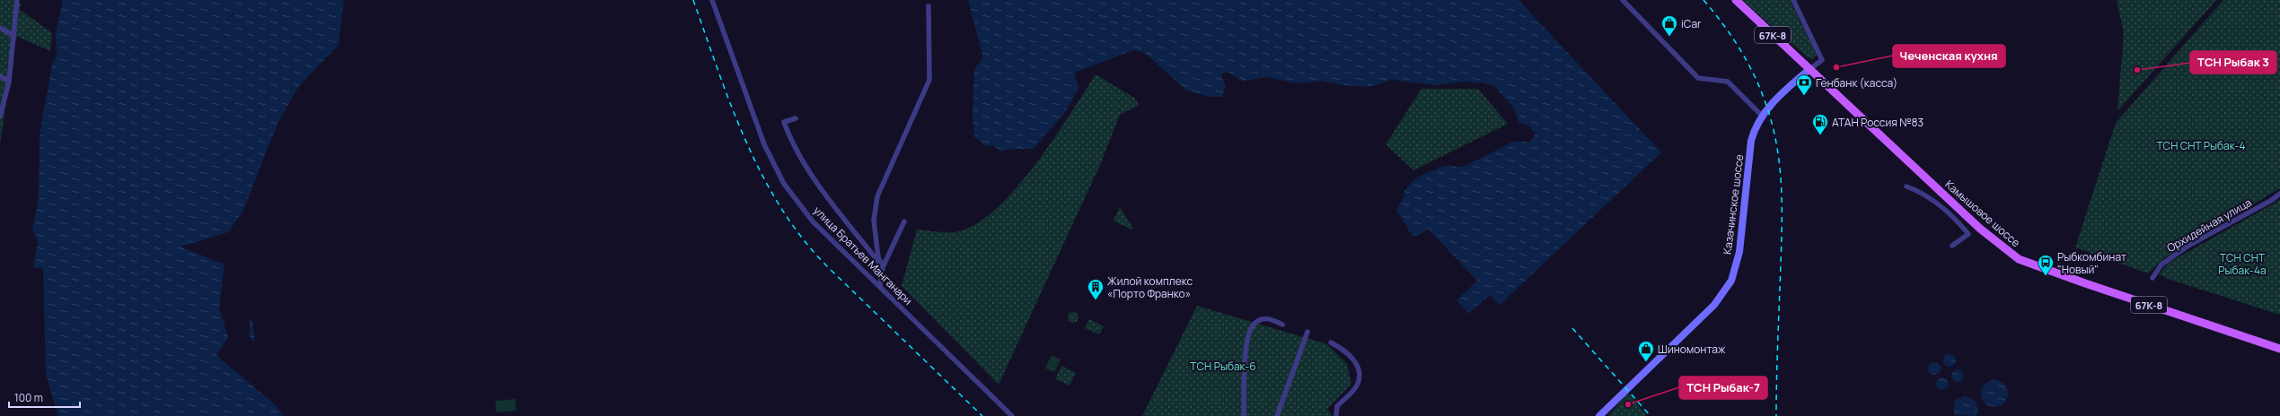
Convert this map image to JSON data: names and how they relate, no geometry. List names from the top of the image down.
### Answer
{
  "streets": {
    "main road": ["67К-8", "Казачинское шоссе", "Камышовое шоссе"],
    "street": ["Орхидейная улица", "улица Братьев Манганари"]
  },
  "crossings": [
    ["67К-8", "Казачинское шоссе"],
    ["67К-8", "Камышовое шоссе"],
    ["Казачинское шоссе", "Камышовое шоссе"]
  ],
  "parks": ["ТСН СНТ Рыбак-4", "ТСН СНТ Рыбак-4а", "ТСН Рыбак-6"],
  "places": {
    "shop": ["iCar", "Шиномонтаж"],
    "other": ["Чеченская кухня", "ТСН Рыбак 3", "ТСН Рыбак-7"],
    "bank": ["Генбанк (касса)"],
    "fuel station": ["АТАН Россия №83"],
    "bus stop": ["Рыбкомбинат \"Новый\""],
    "building": ["Жилой комплекс «Порто Франко»"]
  },
  "scale_bar": "100 m"
}
